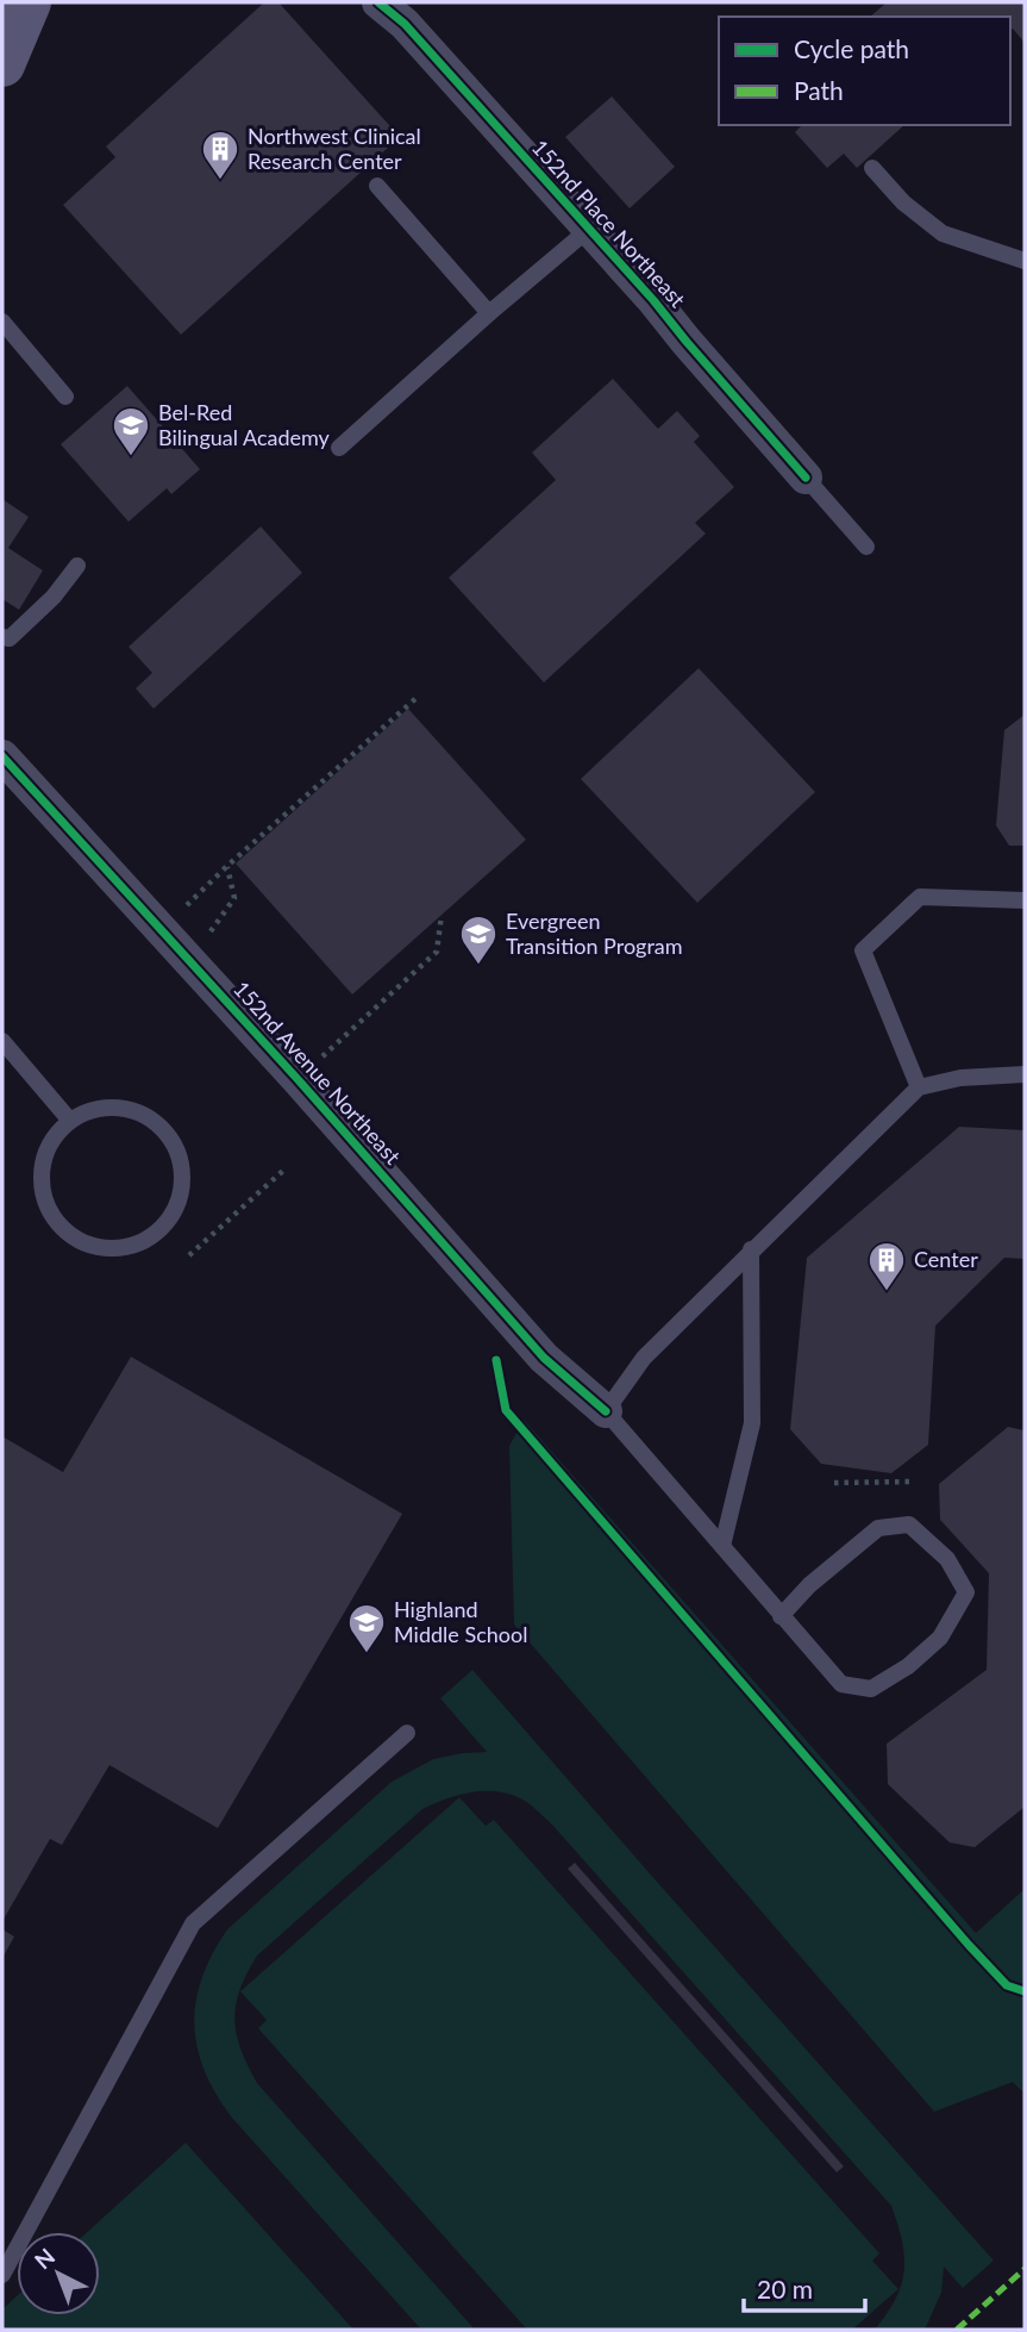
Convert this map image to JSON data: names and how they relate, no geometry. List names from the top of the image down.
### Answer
{
  "streets": {
    "street": ["152nd Place Northeast", "152nd Avenue Northeast"]
  },
  "places": {
    "building": ["Northwest Clinical Research Center", "Center"],
    "school or university": ["Bel-Red Bilingual Academy", "Evergreen Transition Program", "Highland Middle School"]
  },
  "legend": ["Cycle path", "Path"],
  "scale_bar": "20 m",
  "north": "top left"
}
